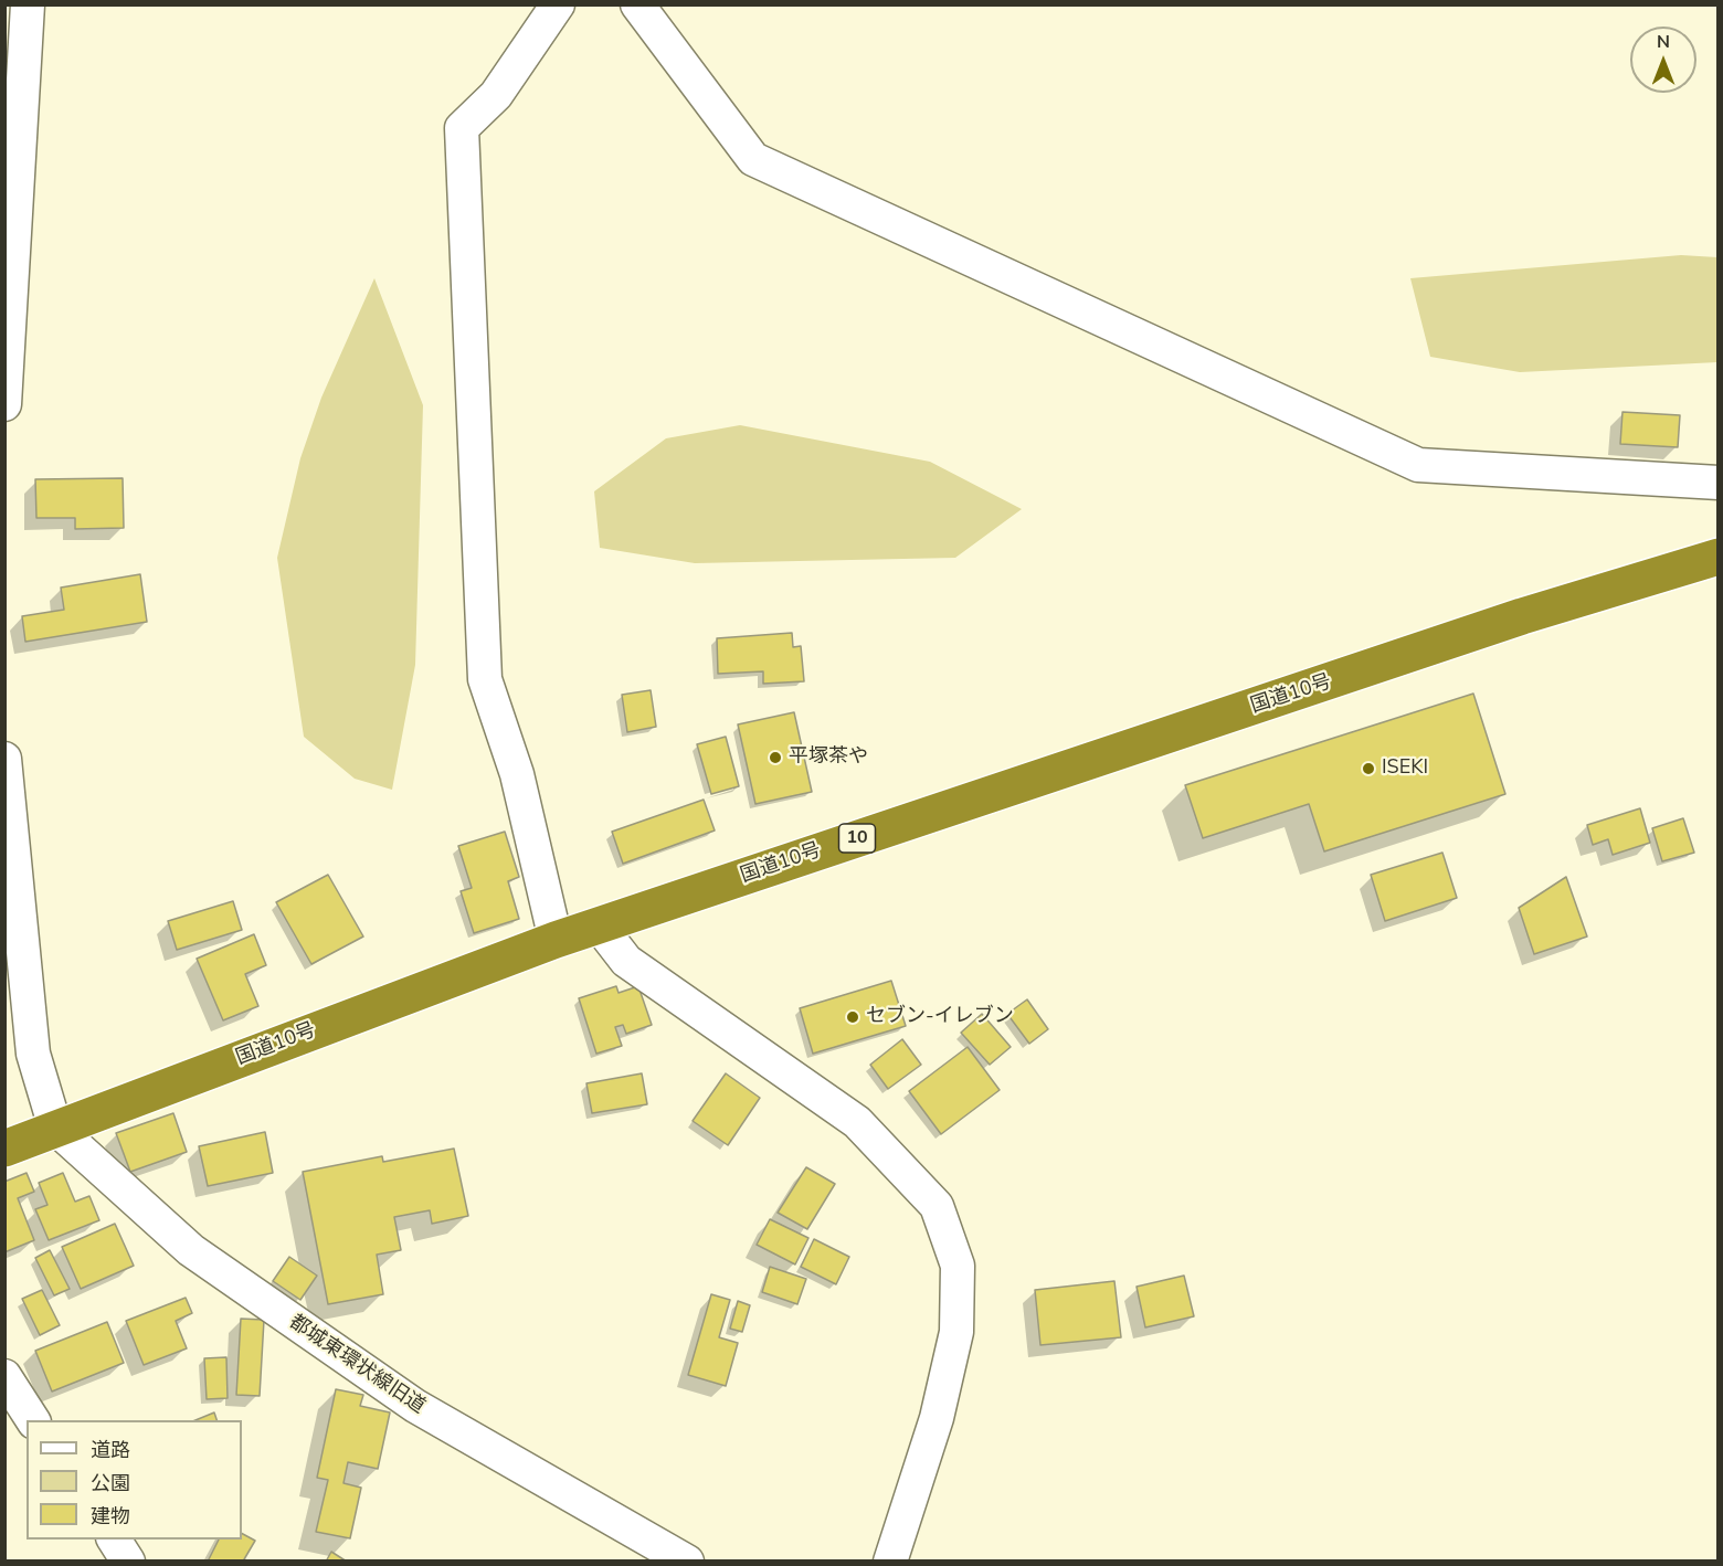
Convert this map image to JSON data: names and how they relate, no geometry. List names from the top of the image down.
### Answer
{
  "streets": {
    "highway": ["国道10号", "10"],
    "street": ["都城東環状線旧道"]
  },
  "crossings": [
    ["国道10号", "都城東環状線旧道"]
  ],
  "places": ["平塚茶や", "ISEKI", "セブン-イレブン"],
  "legend": ["道路", "公園", "建物"],
  "north": "top"
}
